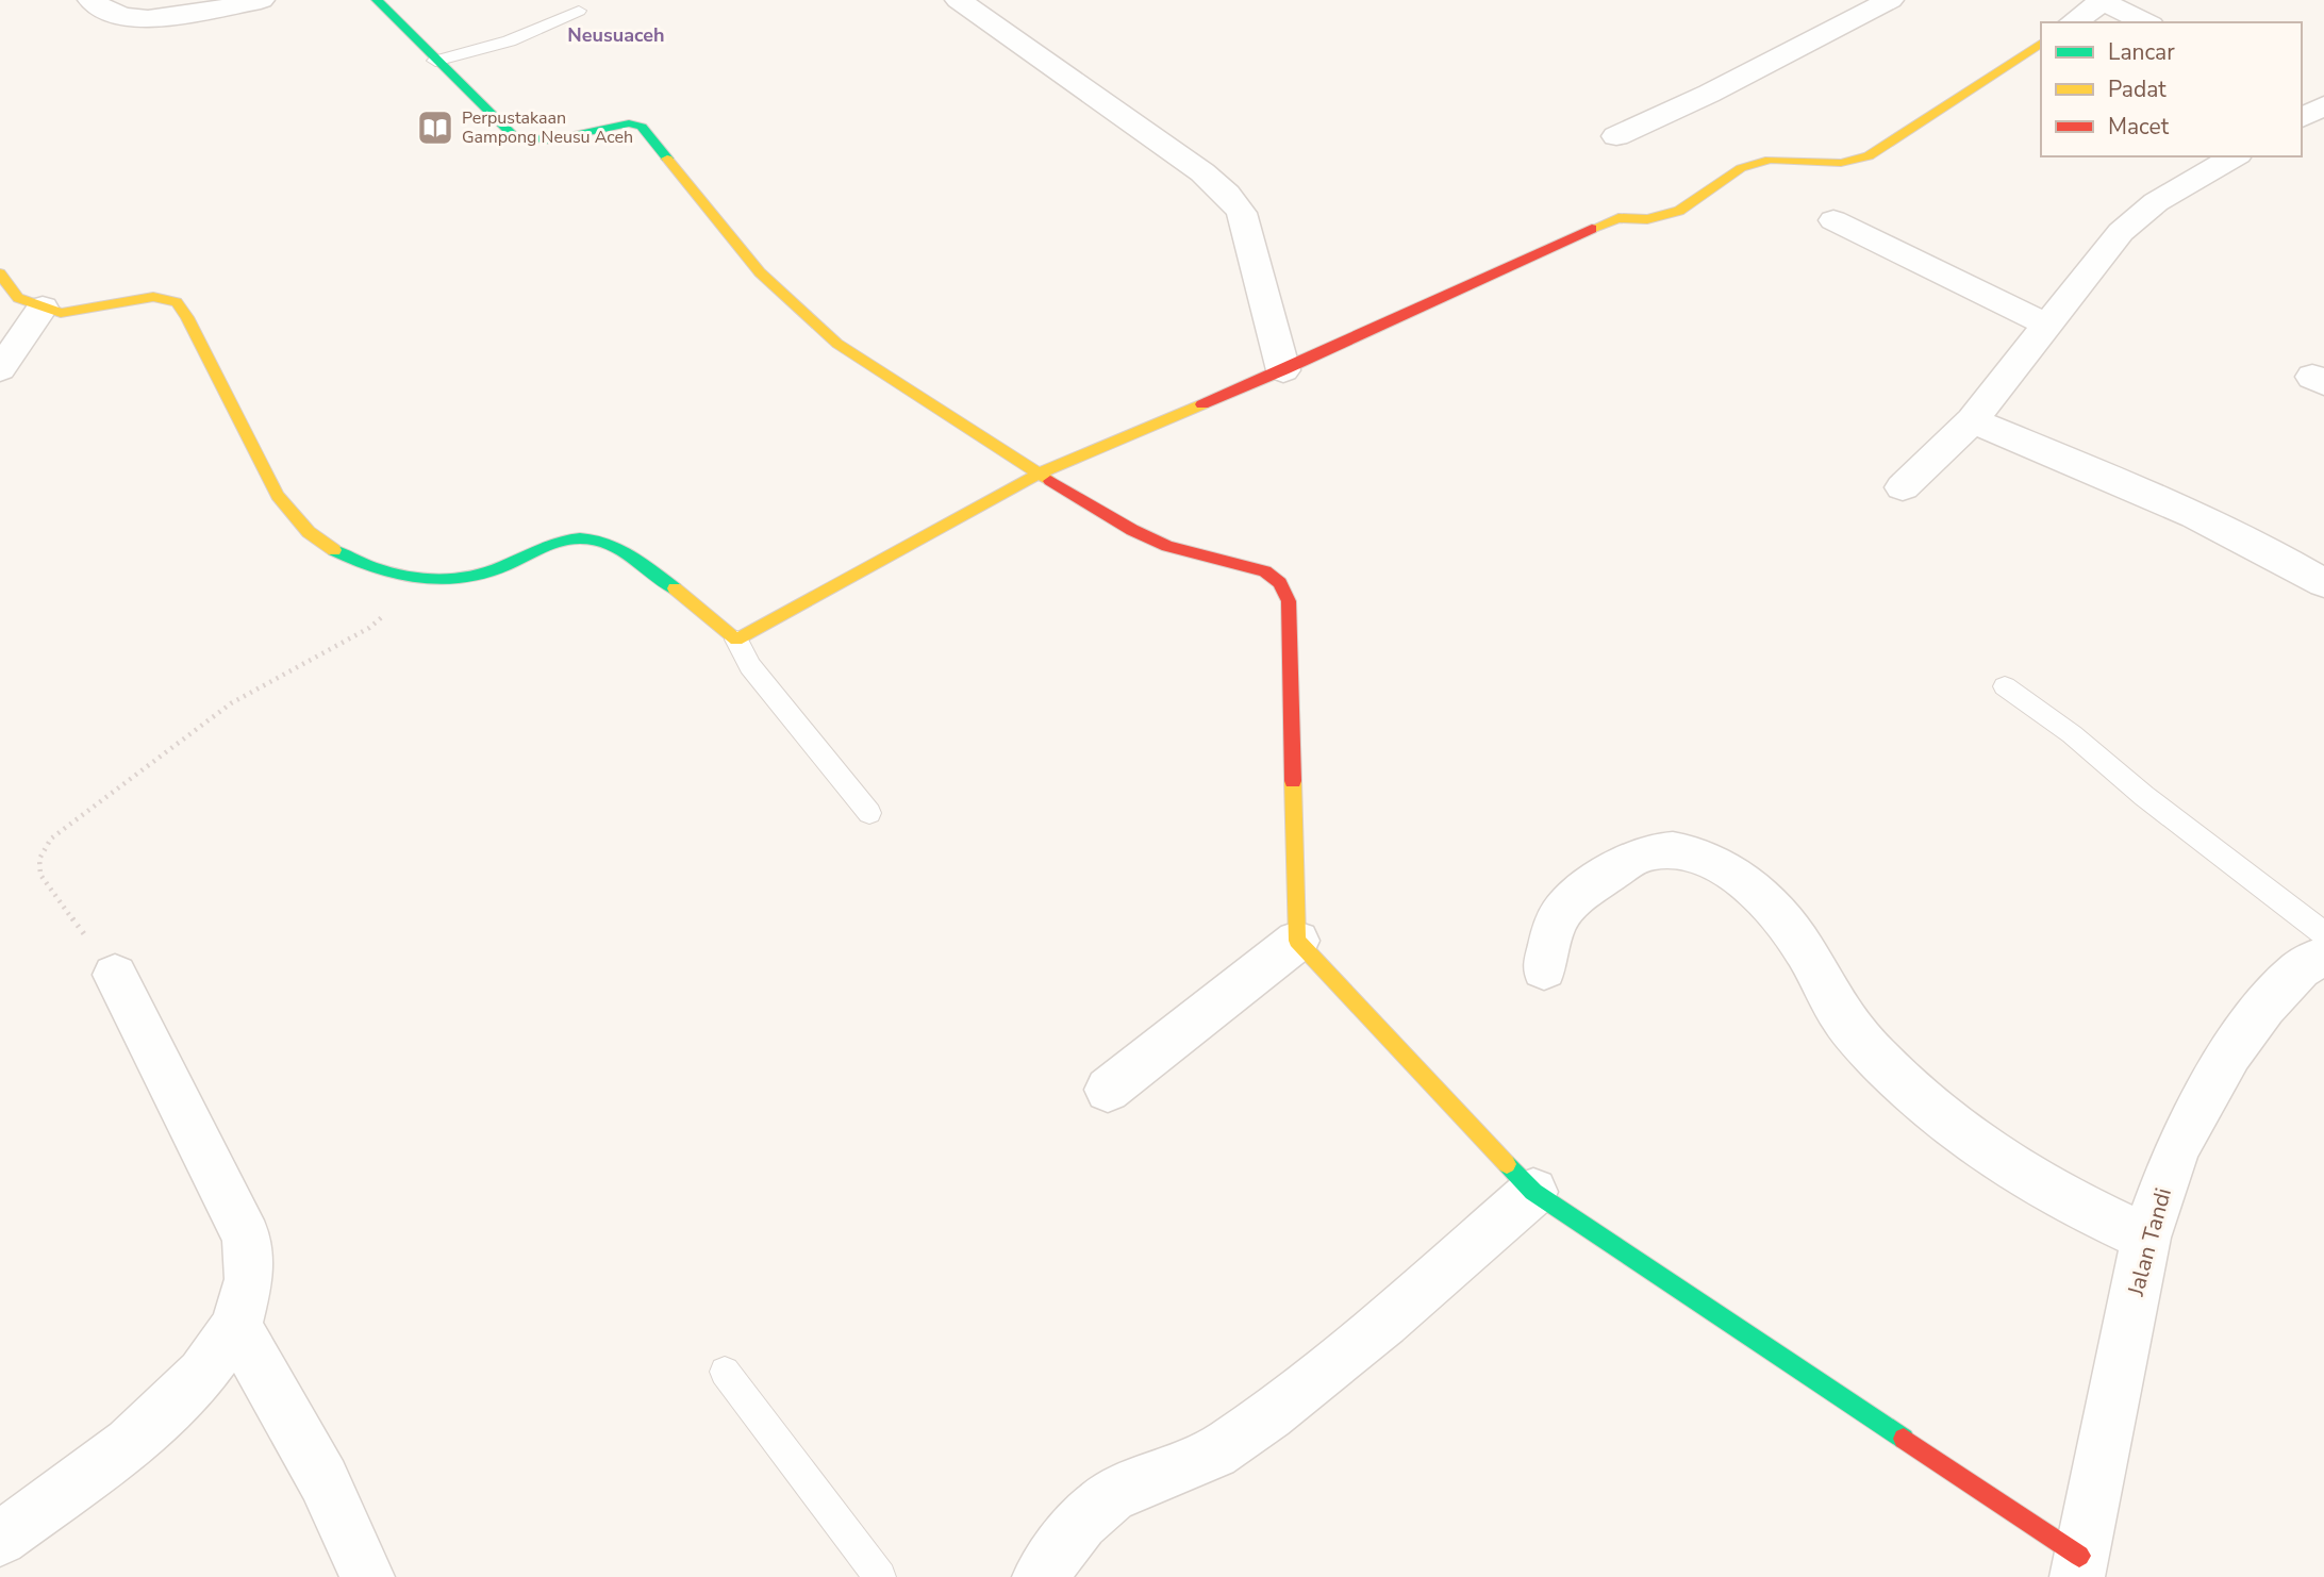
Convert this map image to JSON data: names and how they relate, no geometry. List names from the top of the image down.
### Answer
{
  "streets": {
    "street": ["Jalan Tandi"]
  },
  "districts": ["Neusuaceh"],
  "places": {
    "library": ["Perpustakaan Gampong Neusu Aceh"]
  },
  "legend": ["Lancar", "Padat", "Macet"]
}
